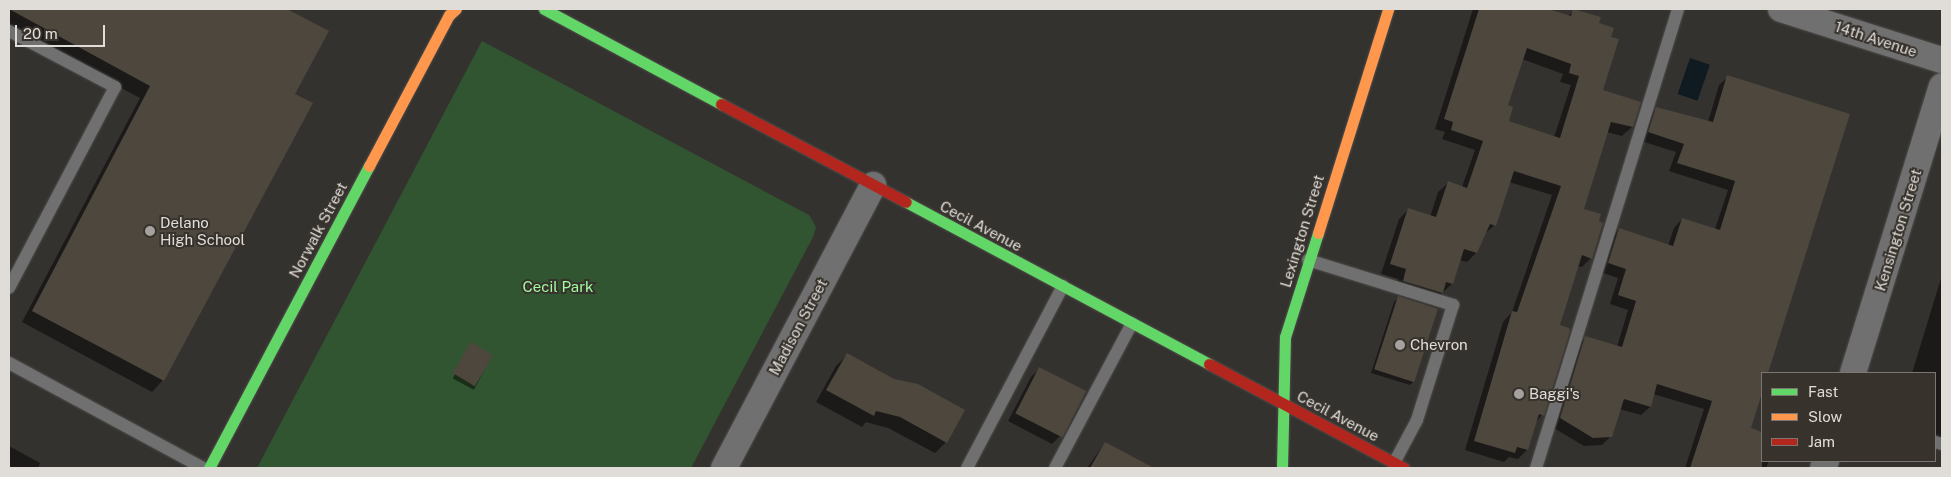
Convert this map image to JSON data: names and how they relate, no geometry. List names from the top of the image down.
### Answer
{
  "streets": {
    "street": [
      "14th Avenue",
      "Cecil Avenue",
      "Norwalk Street",
      "Kensington Street",
      "Lexington Street",
      "Madison Street"
    ]
  },
  "crossings": [
    ["Cecil Avenue", "Lexington Street"],
    ["Cecil Avenue", "Madison Street"]
  ],
  "parks": ["Cecil Park"],
  "places": ["Delano High School", "Chevron", "Baggi's"],
  "legend": ["Fast", "Slow", "Jam"],
  "scale_bar": "20 m"
}
